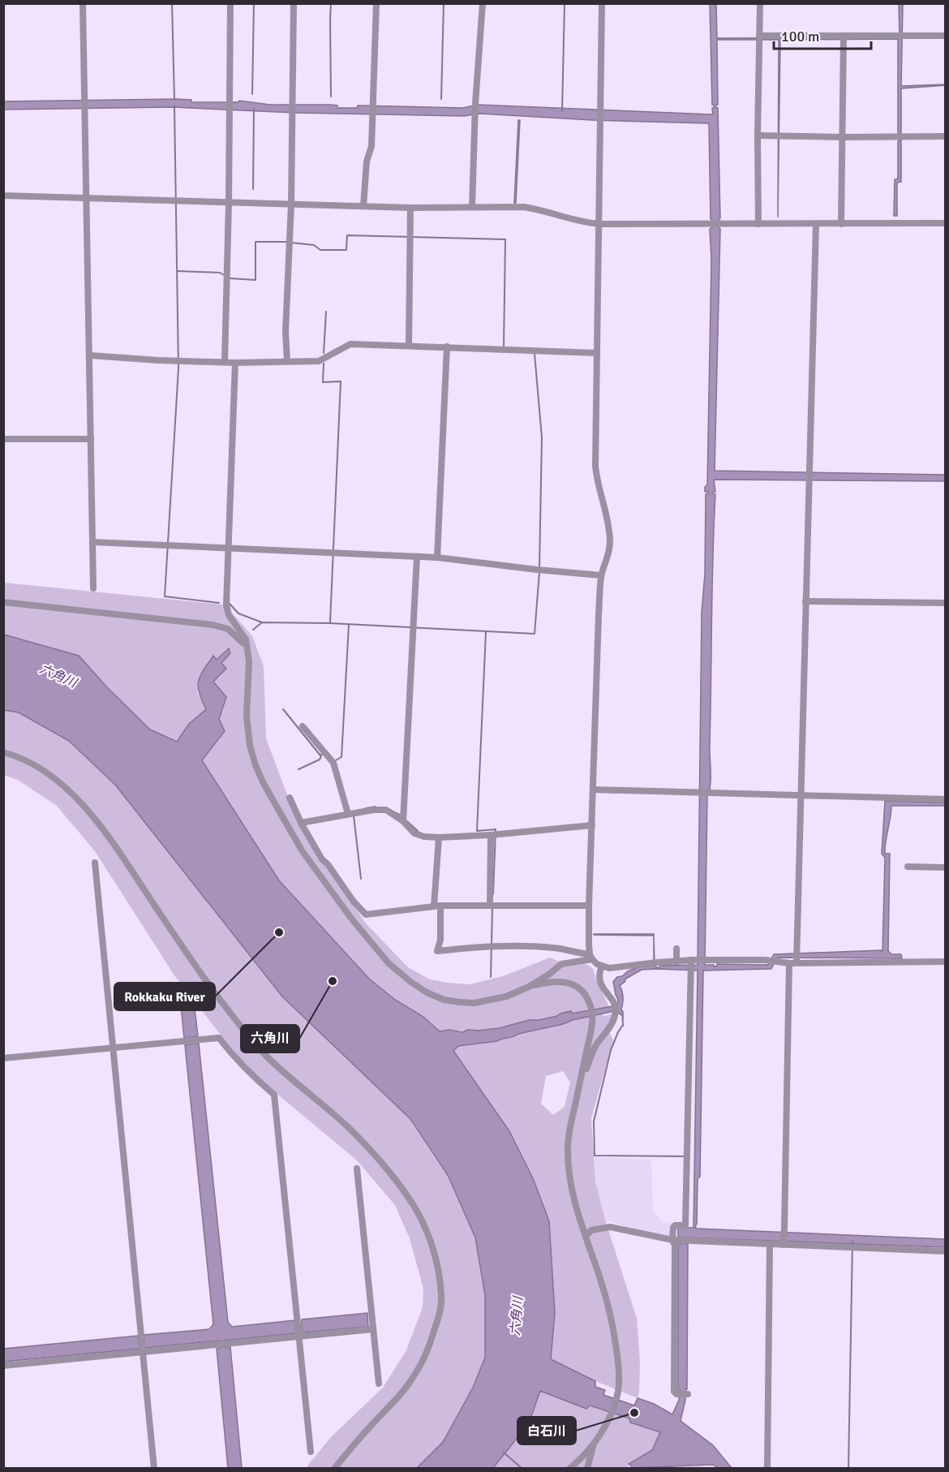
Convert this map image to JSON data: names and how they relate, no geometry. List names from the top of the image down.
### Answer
{
  "water": ["六角川"],
  "places": ["Rokkaku River", "六角川", "白石川"],
  "scale_bar": "100 m"
}
